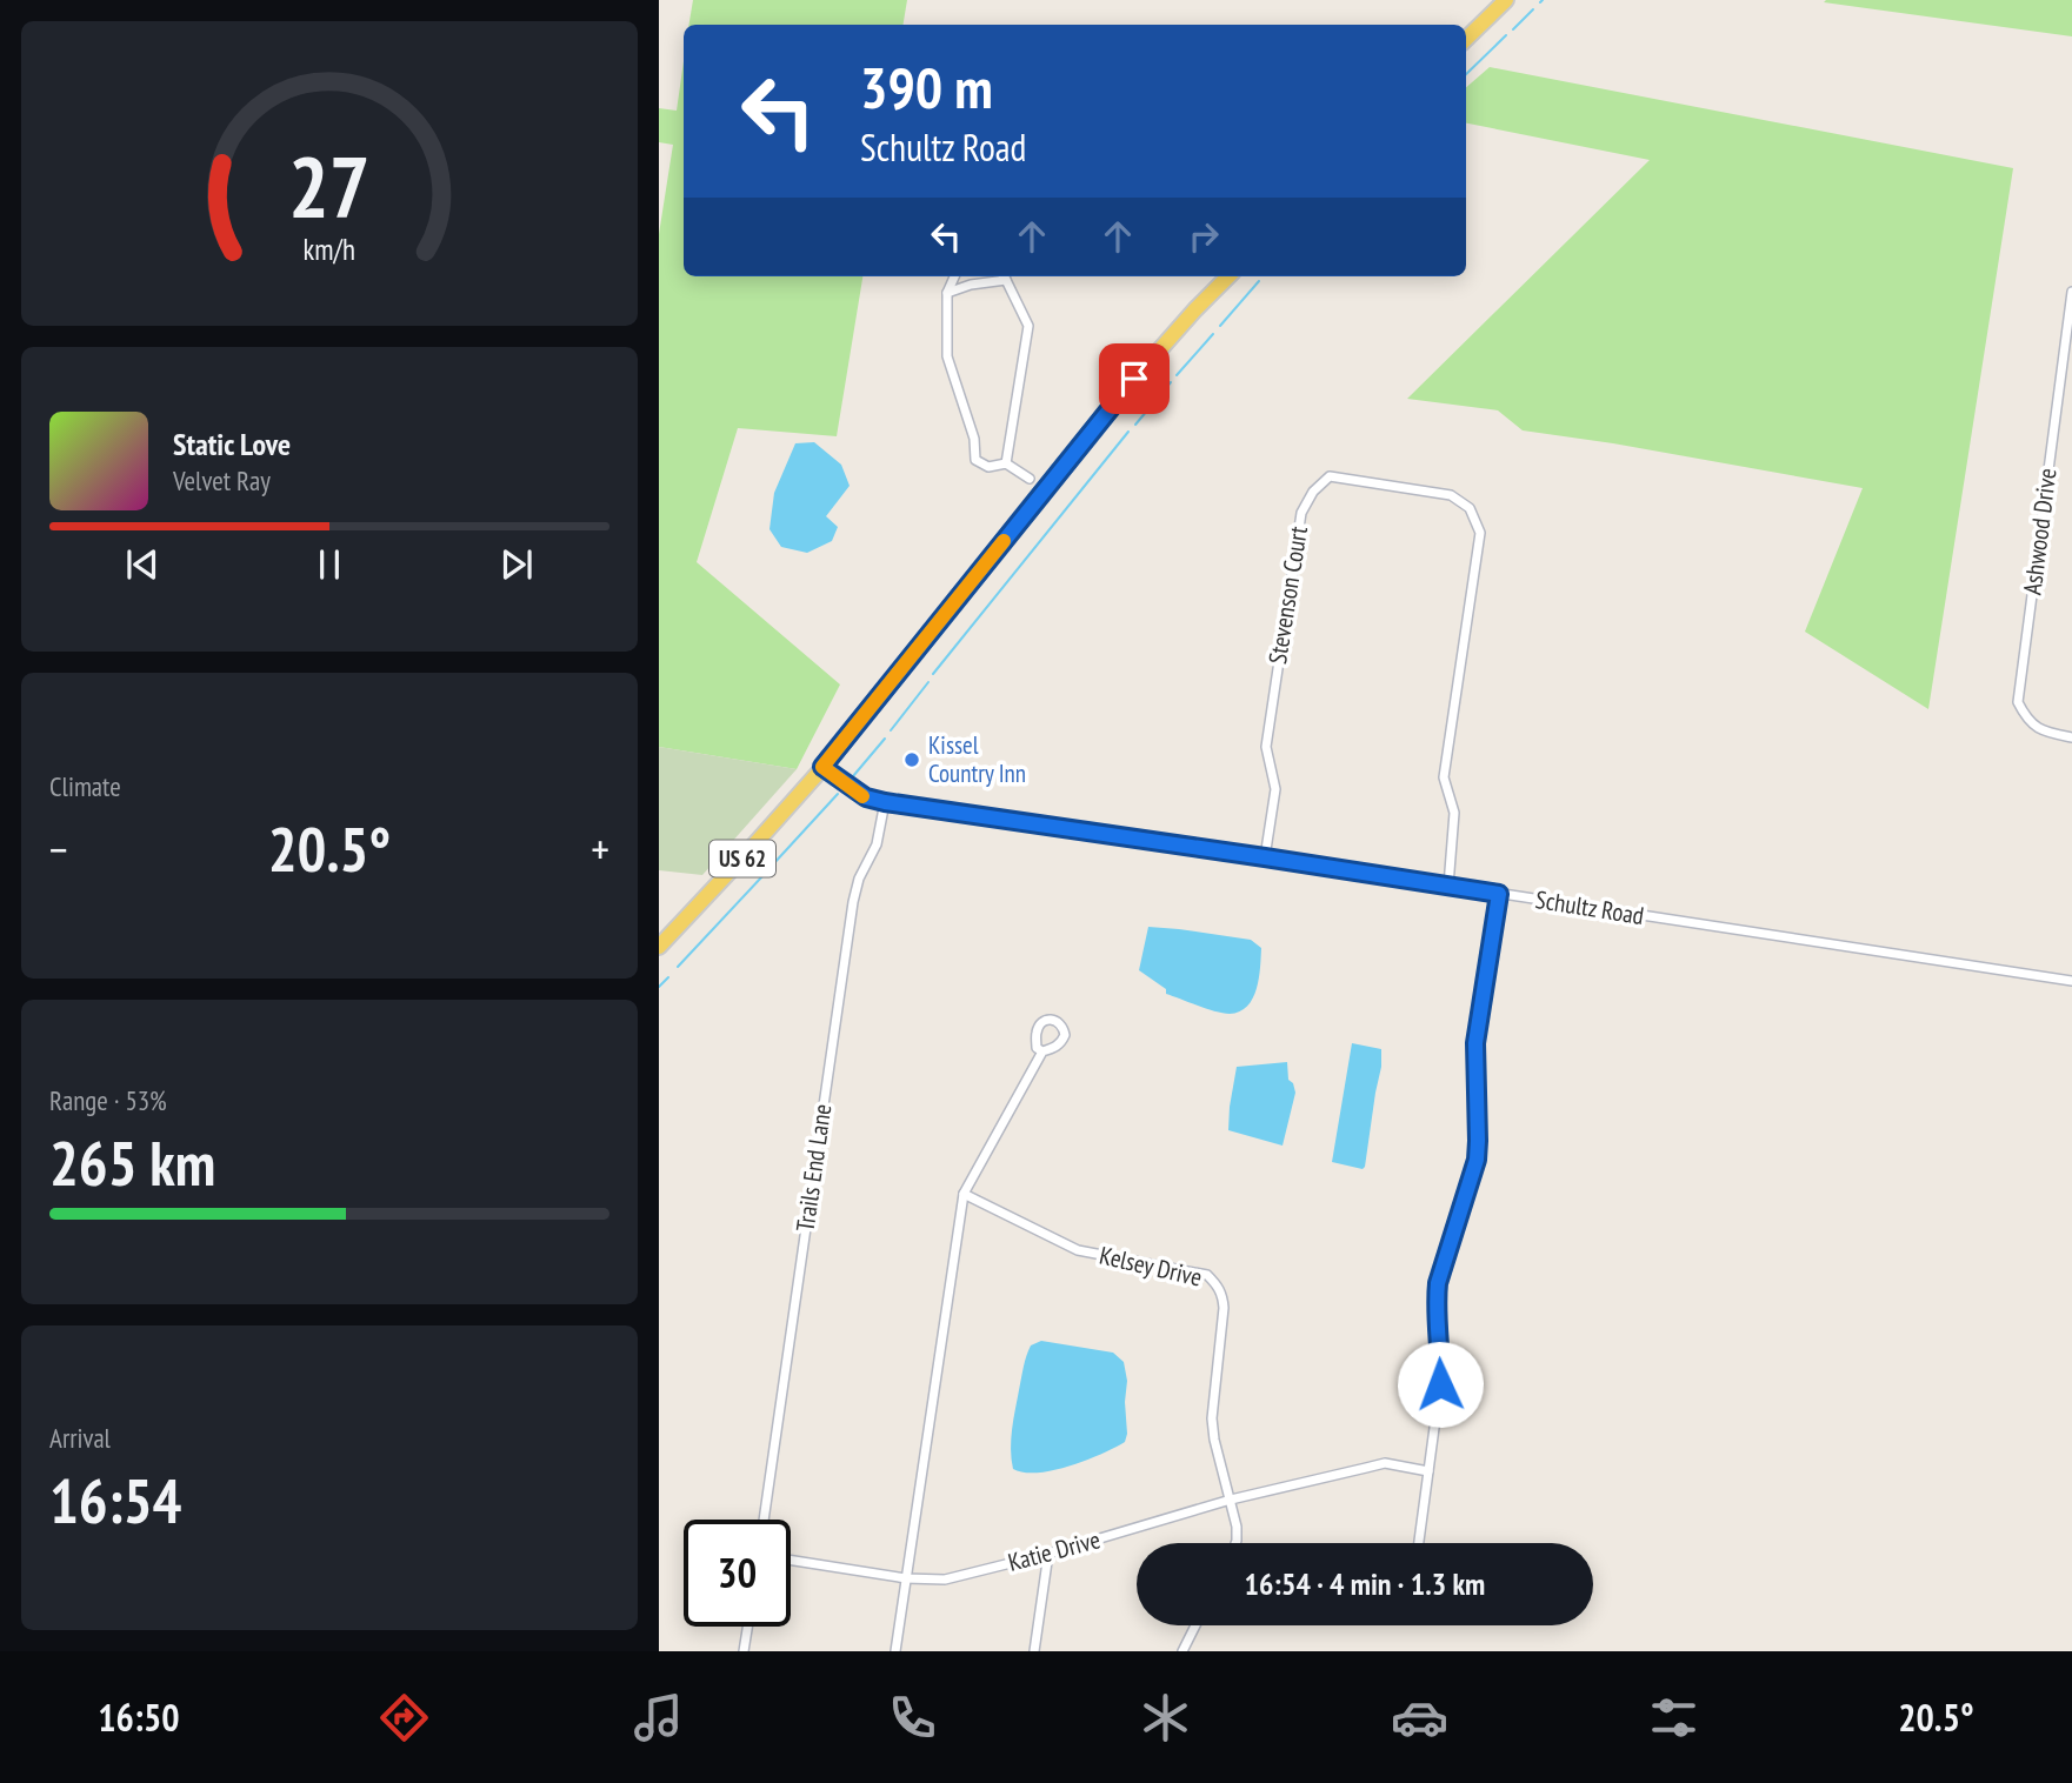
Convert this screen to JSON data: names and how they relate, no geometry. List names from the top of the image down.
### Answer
{
  "streets": {
    "main road": ["US 62"],
    "street": [
      "Ashwood Drive",
      "Stevenson Court",
      "Schultz Road",
      "Trails End Lane",
      "Kelsey Drive",
      "Katie Drive"
    ]
  },
  "crossings": [
    ["Stevenson Court", "Schultz Road"],
    ["US 62", "Schultz Road"],
    ["Schultz Road", "Trails End Lane"],
    ["Kelsey Drive", "Katie Drive"]
  ],
  "places": ["Kissel Country Inn"],
  "page": {
    "turn": ["390 m", "Schultz Road"],
    "song": ["Static Love", "Velvet Ray"],
    "tile": [
      "Climate",
      ["Range · 53%", "265 km"],
      ["Arrival", "16:54"]
    ],
    "heat": ["−", "20.5°", "+"],
    "limit": "30",
    "trip": "16:54 · 4 min · 1.3 km",
    "tabs": ["16:50", "20.5°"],
    "gauge": ["27", "km/h"]
  }
}
